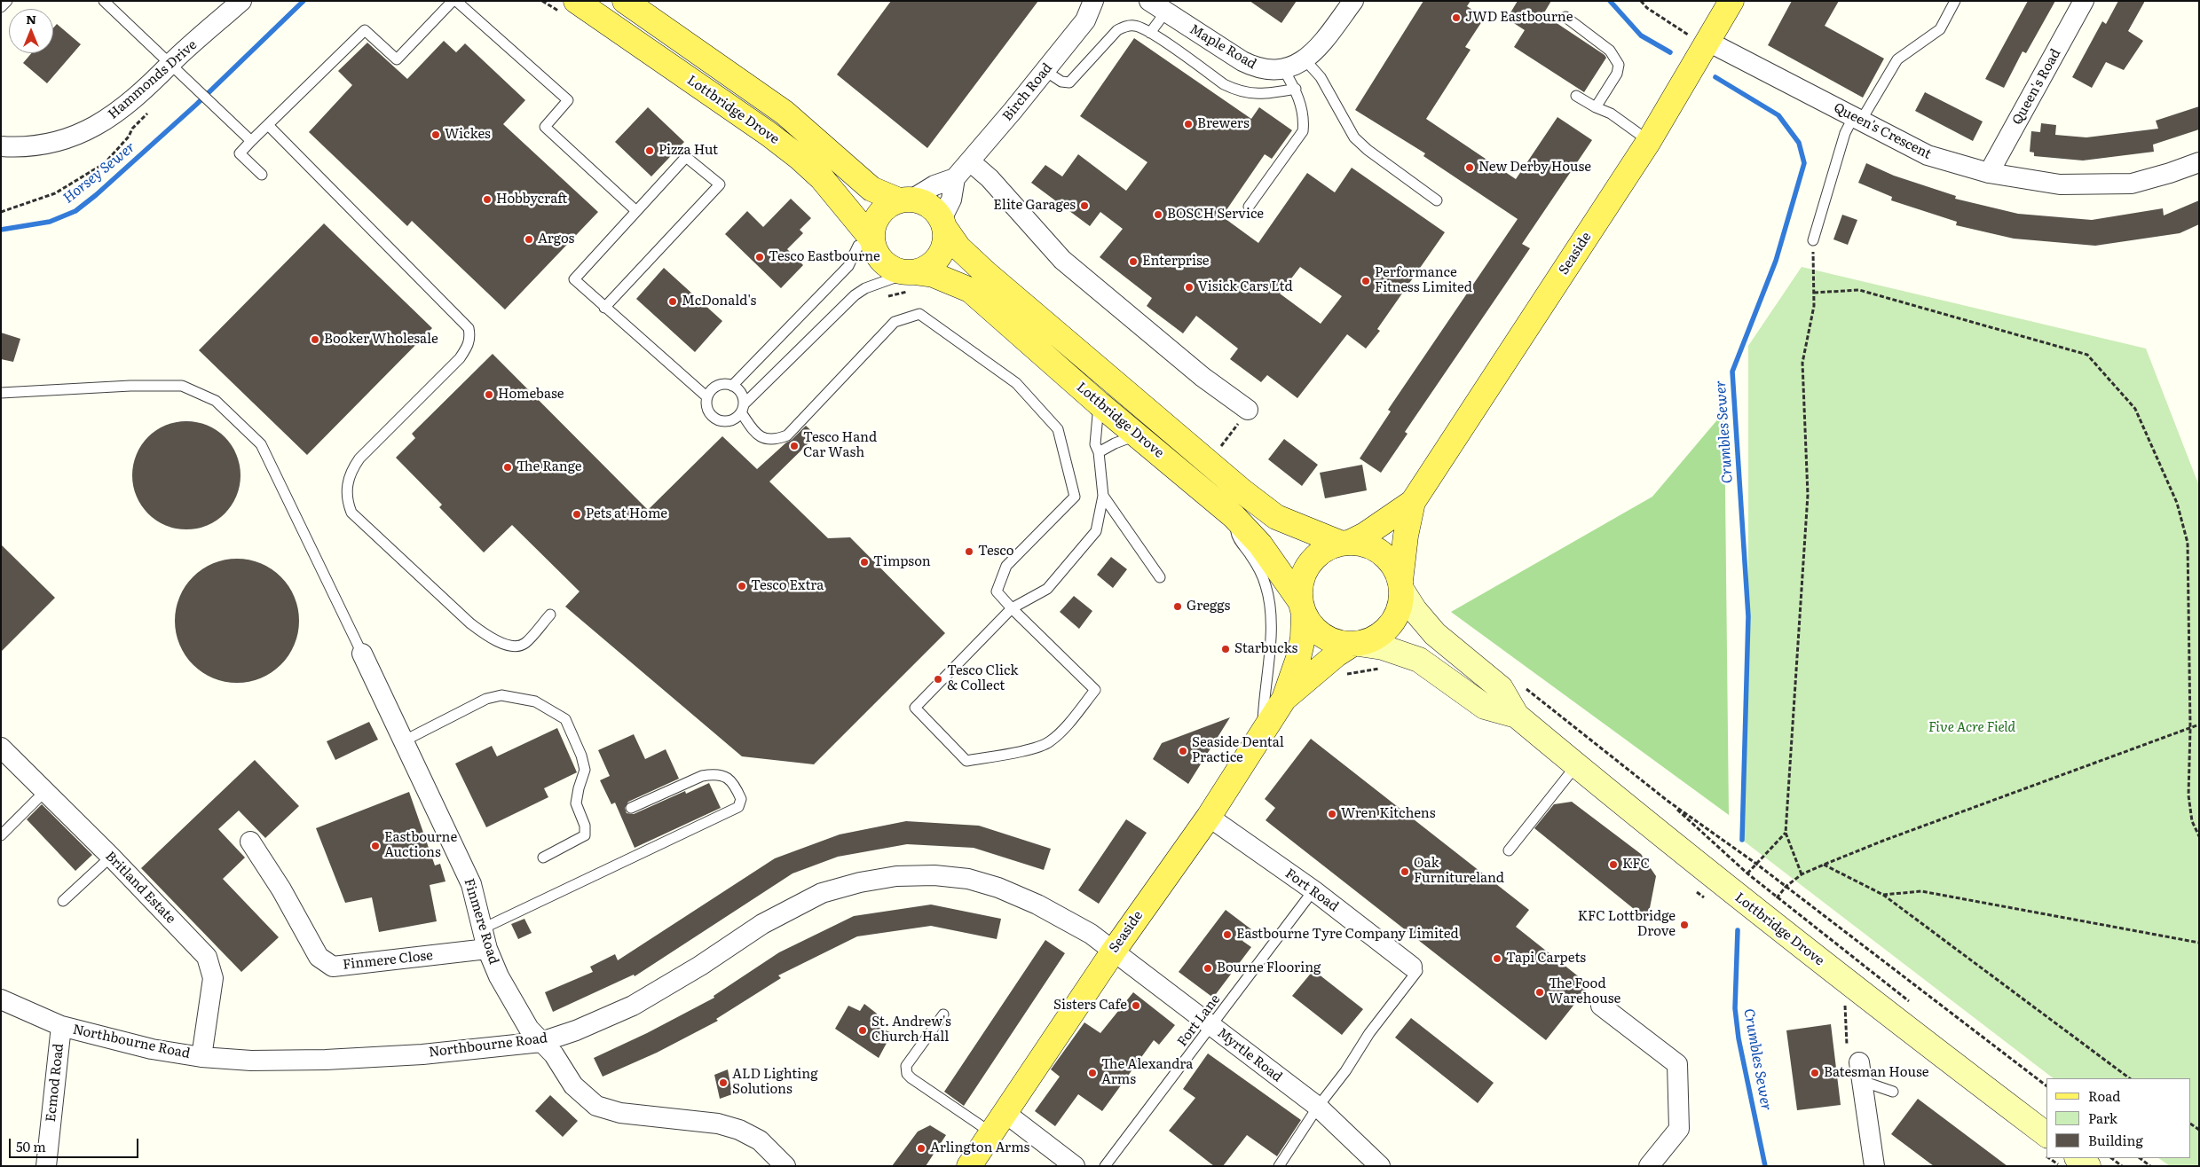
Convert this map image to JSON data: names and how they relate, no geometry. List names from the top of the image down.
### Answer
{
  "streets": {
    "main road": ["Lottbridge Drove", "Seaside"],
    "street": [
      "Maple Road",
      "Hammonds Drive",
      "Queen's Road",
      "Birch Road",
      "Queen's Crescent",
      "Britland Estate",
      "Fort Road",
      "Finmere Road",
      "Finmere Close",
      "Northbourne Road",
      "Myrtle Road",
      "Ecmod Road"
    ],
    "lane": ["Fort Lane"]
  },
  "crossings": [
    ["Queen's Road", "Queen's Crescent"],
    ["Birch Road", "Lottbridge Drove"],
    ["Lottbridge Drove", "Seaside"],
    ["Queen's Crescent", "Seaside"],
    ["Seaside", "Fort Road"],
    ["Seaside", "Northbourne Road"],
    ["Seaside", "Myrtle Road"],
    ["Britland Estate", "Northbourne Road"],
    ["Fort Road", "Fort Lane"],
    ["Finmere Road", "Finmere Close"],
    ["Finmere Road", "Northbourne Road"],
    ["Fort Lane", "Myrtle Road"],
    ["Northbourne Road", "Myrtle Road"],
    ["Northbourne Road", "Ecmod Road"]
  ],
  "water": ["Horsey Sewer", "Crumbles Sewer"],
  "parks": ["Five Acre Field"],
  "places": [
    "JWD Eastbourne",
    "Brewers",
    "Wickes",
    "Pizza Hut",
    "New Derby House",
    "Hobbycraft",
    "Elite Garages",
    "BOSCH Service",
    "Argos",
    "Tesco Eastbourne",
    "Enterprise",
    "Performance Fitness Limited",
    "Visick Cars Ltd",
    "McDonald's",
    "Booker Wholesale",
    "Homebase",
    "Tesco Hand Car Wash",
    "The Range",
    "Pets at Home",
    "Tesco",
    "Timpson",
    "Tesco Extra",
    "Greggs",
    "Starbucks",
    "Tesco Click & Collect",
    "Seaside Dental Practice",
    "Wren Kitchens",
    "Eastbourne Auctions",
    "KFC",
    "Oak Furnitureland",
    "KFC Lottbridge Drove",
    "Eastbourne Tyre Company Limited",
    "Tapi Carpets",
    "Bourne Flooring",
    "The Food Warehouse",
    "Sisters Cafe",
    "St. Andrew's Church Hall",
    "The Alexandra Arms",
    "Batesman House",
    "ALD Lighting Solutions",
    "Arlington Arms"
  ],
  "legend": ["Road", "Park", "Building"],
  "scale_bar": "50 m",
  "north": "top"
}
